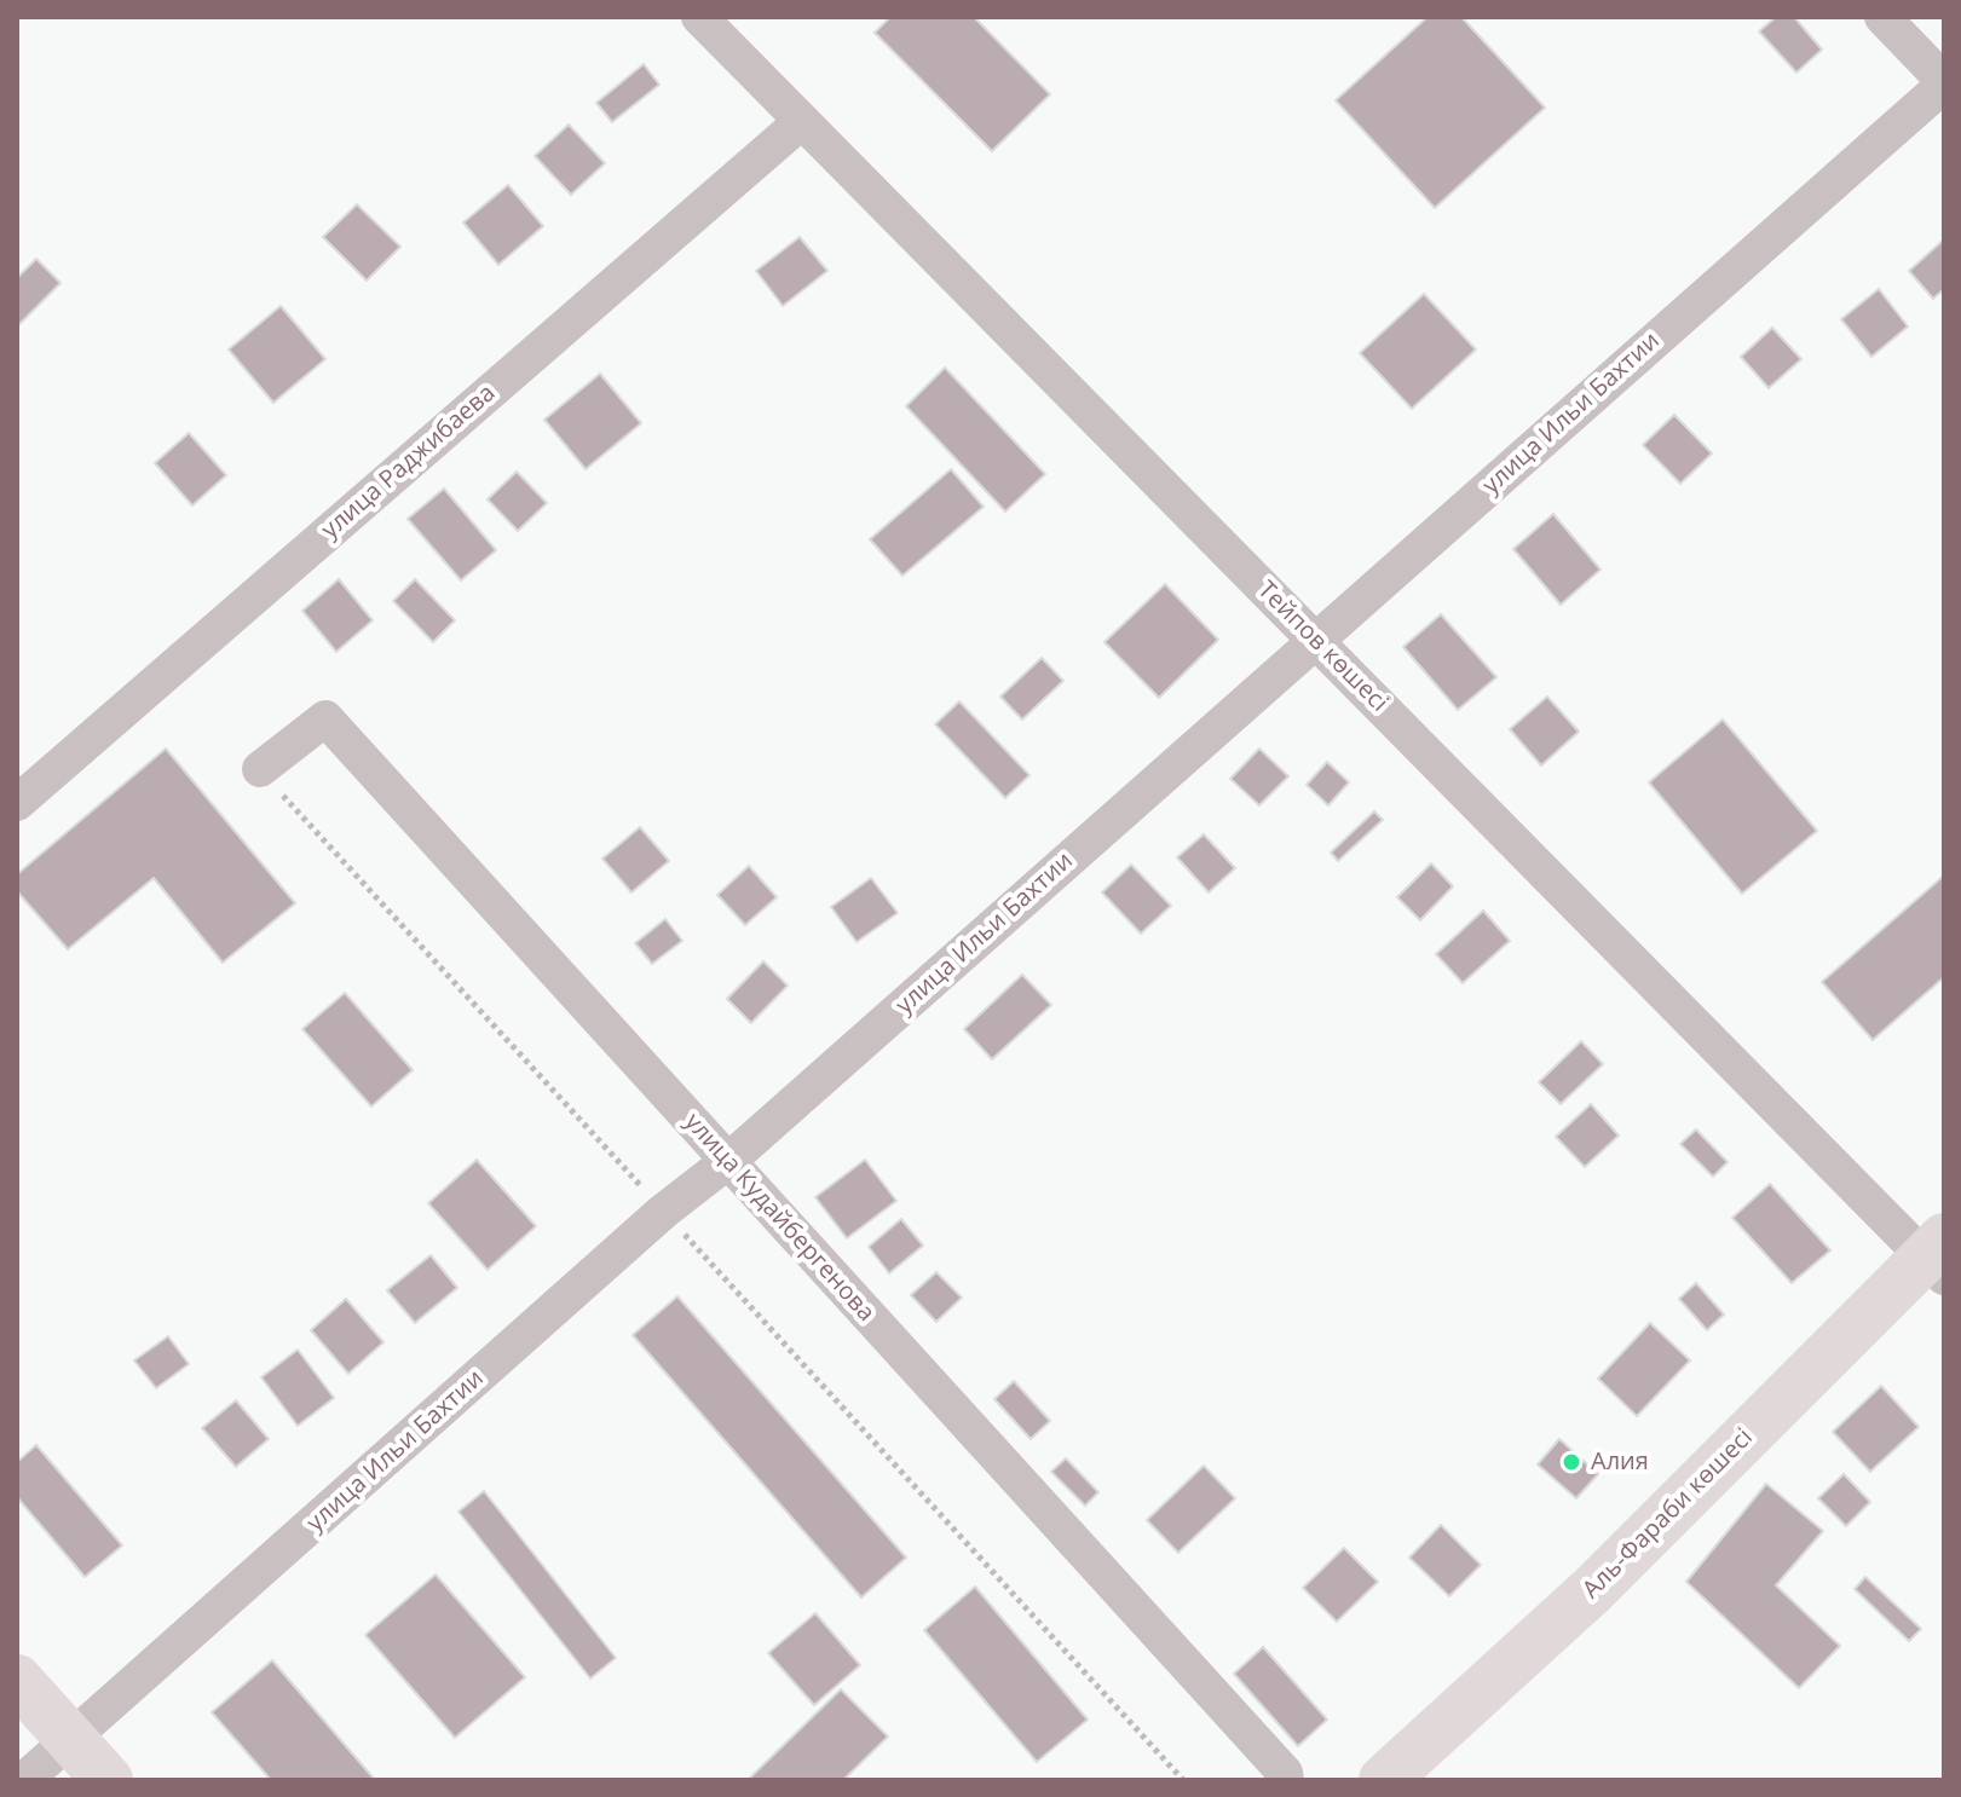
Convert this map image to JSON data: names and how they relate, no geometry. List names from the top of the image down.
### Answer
{
  "streets": {
    "main road": ["Аль-Фараби көшесі"],
    "street": [
      "улица Ильи Бахтии",
      "улица Раджибаева",
      "Тейпов көшесі",
      "улица Кудайбергенова"
    ]
  },
  "crossings": [
    ["улица Ильи Бахтии", "Тейпов көшесі"],
    ["улица Ильи Бахтии", "улица Кудайбергенова"],
    ["улица Раджибаева", "Тейпов көшесі"],
    ["Тейпов көшесі", "Аль-Фараби көшесі"]
  ],
  "places": ["Алия"]
}
